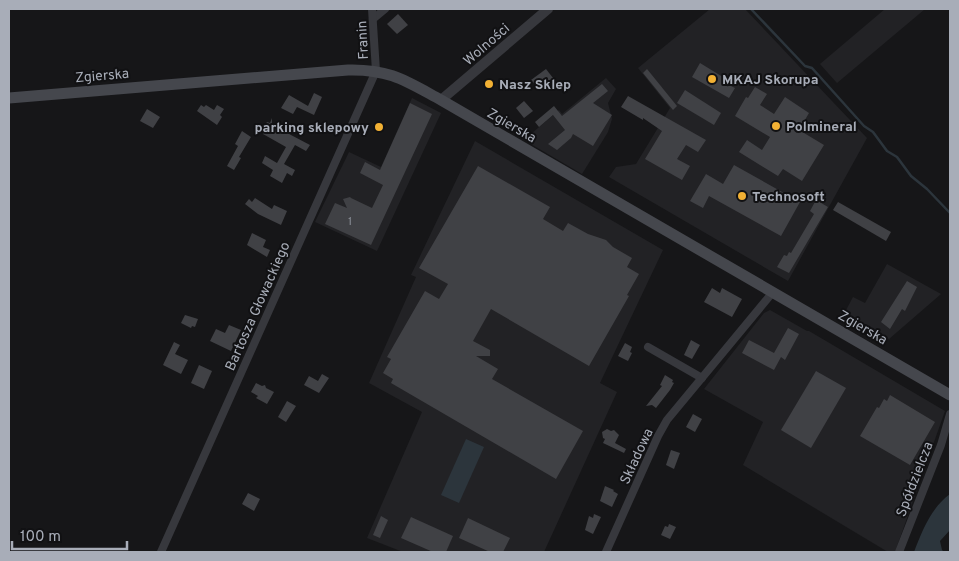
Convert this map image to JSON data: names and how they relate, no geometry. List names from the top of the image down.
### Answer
{
  "streets": {
    "main road": ["Zgierska"],
    "street": [
      "Franin",
      "Wolności",
      "Bartosza Głowackiego",
      "Składowa",
      "Spółdzielcza"
    ]
  },
  "crossings": [
    ["Franin", "Zgierska"],
    ["Franin", "Bartosza Głowackiego"],
    ["Wolności", "Zgierska"],
    ["Zgierska", "Bartosza Głowackiego"],
    ["Zgierska", "Składowa"]
  ],
  "places": [
    "MKAJ Skorupa",
    "Nasz Sklep",
    "Polmineral",
    "parking sklepowy",
    "Technosoft"
  ],
  "house_numbers": ["1"],
  "scale_bar": "100 m"
}
